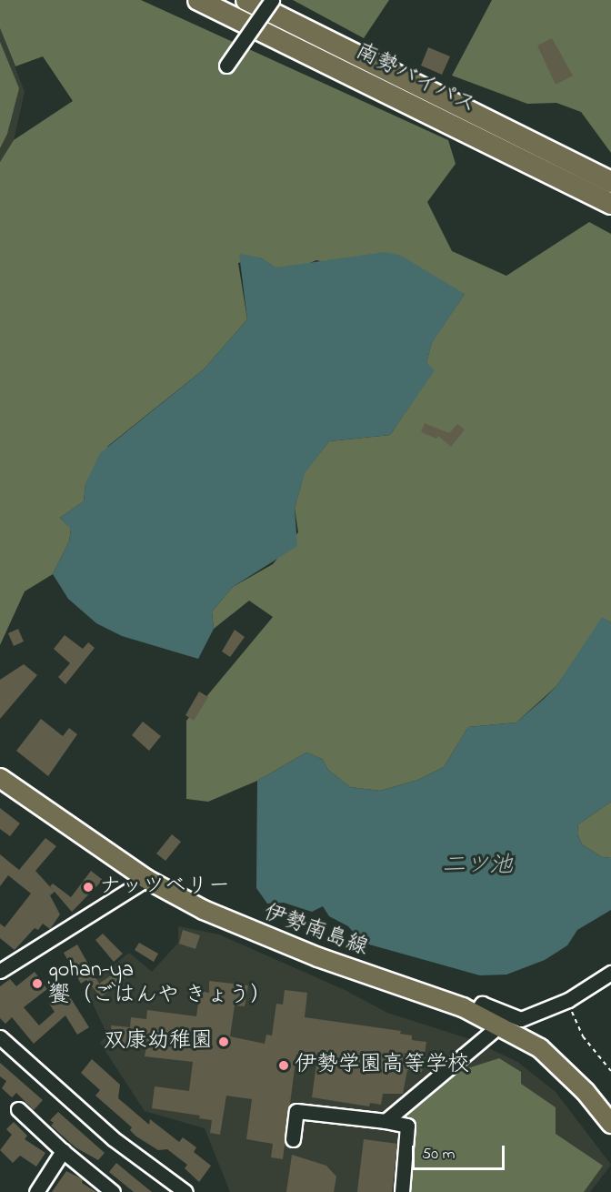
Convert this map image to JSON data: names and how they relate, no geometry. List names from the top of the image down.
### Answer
{
  "streets": {
    "highway": ["南勢バイパス"],
    "main road": ["伊勢南島線"]
  },
  "water": ["二ツ池"],
  "places": [
    "ナッツベリー",
    "gohan-ya 饗（ごはんや きょう）",
    "双康幼稚園",
    "伊勢学園高等学校"
  ],
  "scale_bar": "50 m"
}
